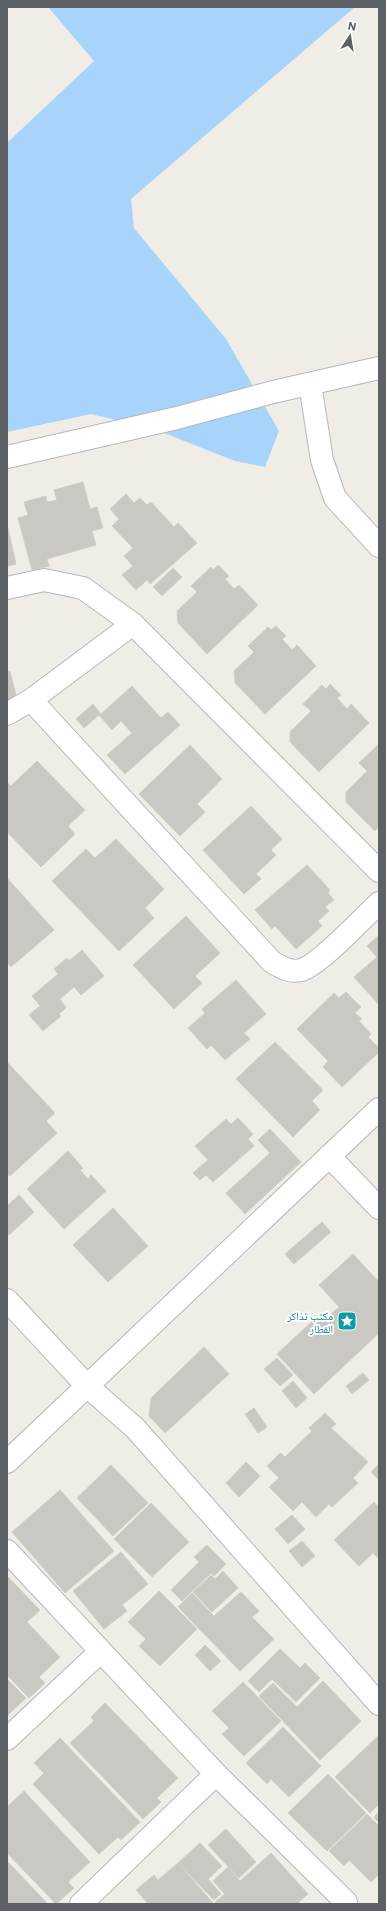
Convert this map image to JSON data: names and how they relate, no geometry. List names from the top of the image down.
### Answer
{
  "places": {
    "place": ["مكتب تذاكر القطار"]
  },
  "north": "top"
}
